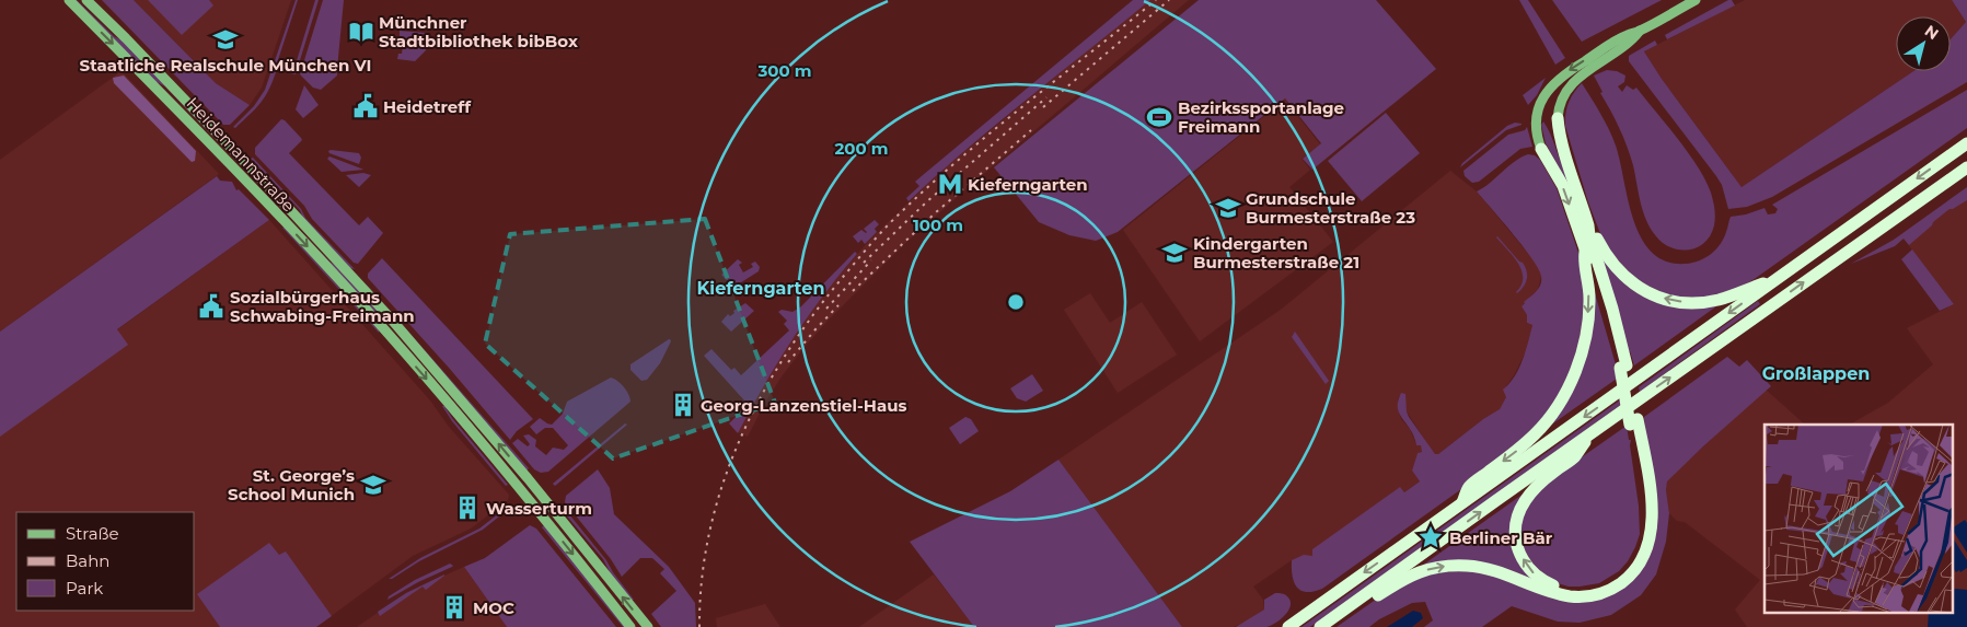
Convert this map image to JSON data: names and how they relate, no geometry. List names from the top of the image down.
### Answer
{
  "streets": {
    "main road": ["Heidemannstraße"]
  },
  "districts": ["Kieferngarten", "Großlappen"],
  "places": {
    "library": ["Münchner Stadtbibliothek bibBox"],
    "school or university": [
      "Staatliche Realschule München VI",
      "Grundschule Burmesterstraße 23",
      "Kindergarten Burmesterstraße 21",
      "St. George’s School Munich"
    ],
    "public building": ["Heidetreff", "Sozialbürgerhaus Schwabing-Freimann"],
    "sports": ["Bezirkssportanlage Freimann"],
    "metro station": ["Kieferngarten"],
    "building": ["Georg-Lanzenstiel-Haus", "Wasserturm", "MOC"],
    "place": ["Berliner Bär"]
  },
  "legend": ["Straße", "Bahn", "Park"],
  "north": "top right",
  "rings": ["300 m", "200 m", "100 m"]
}
